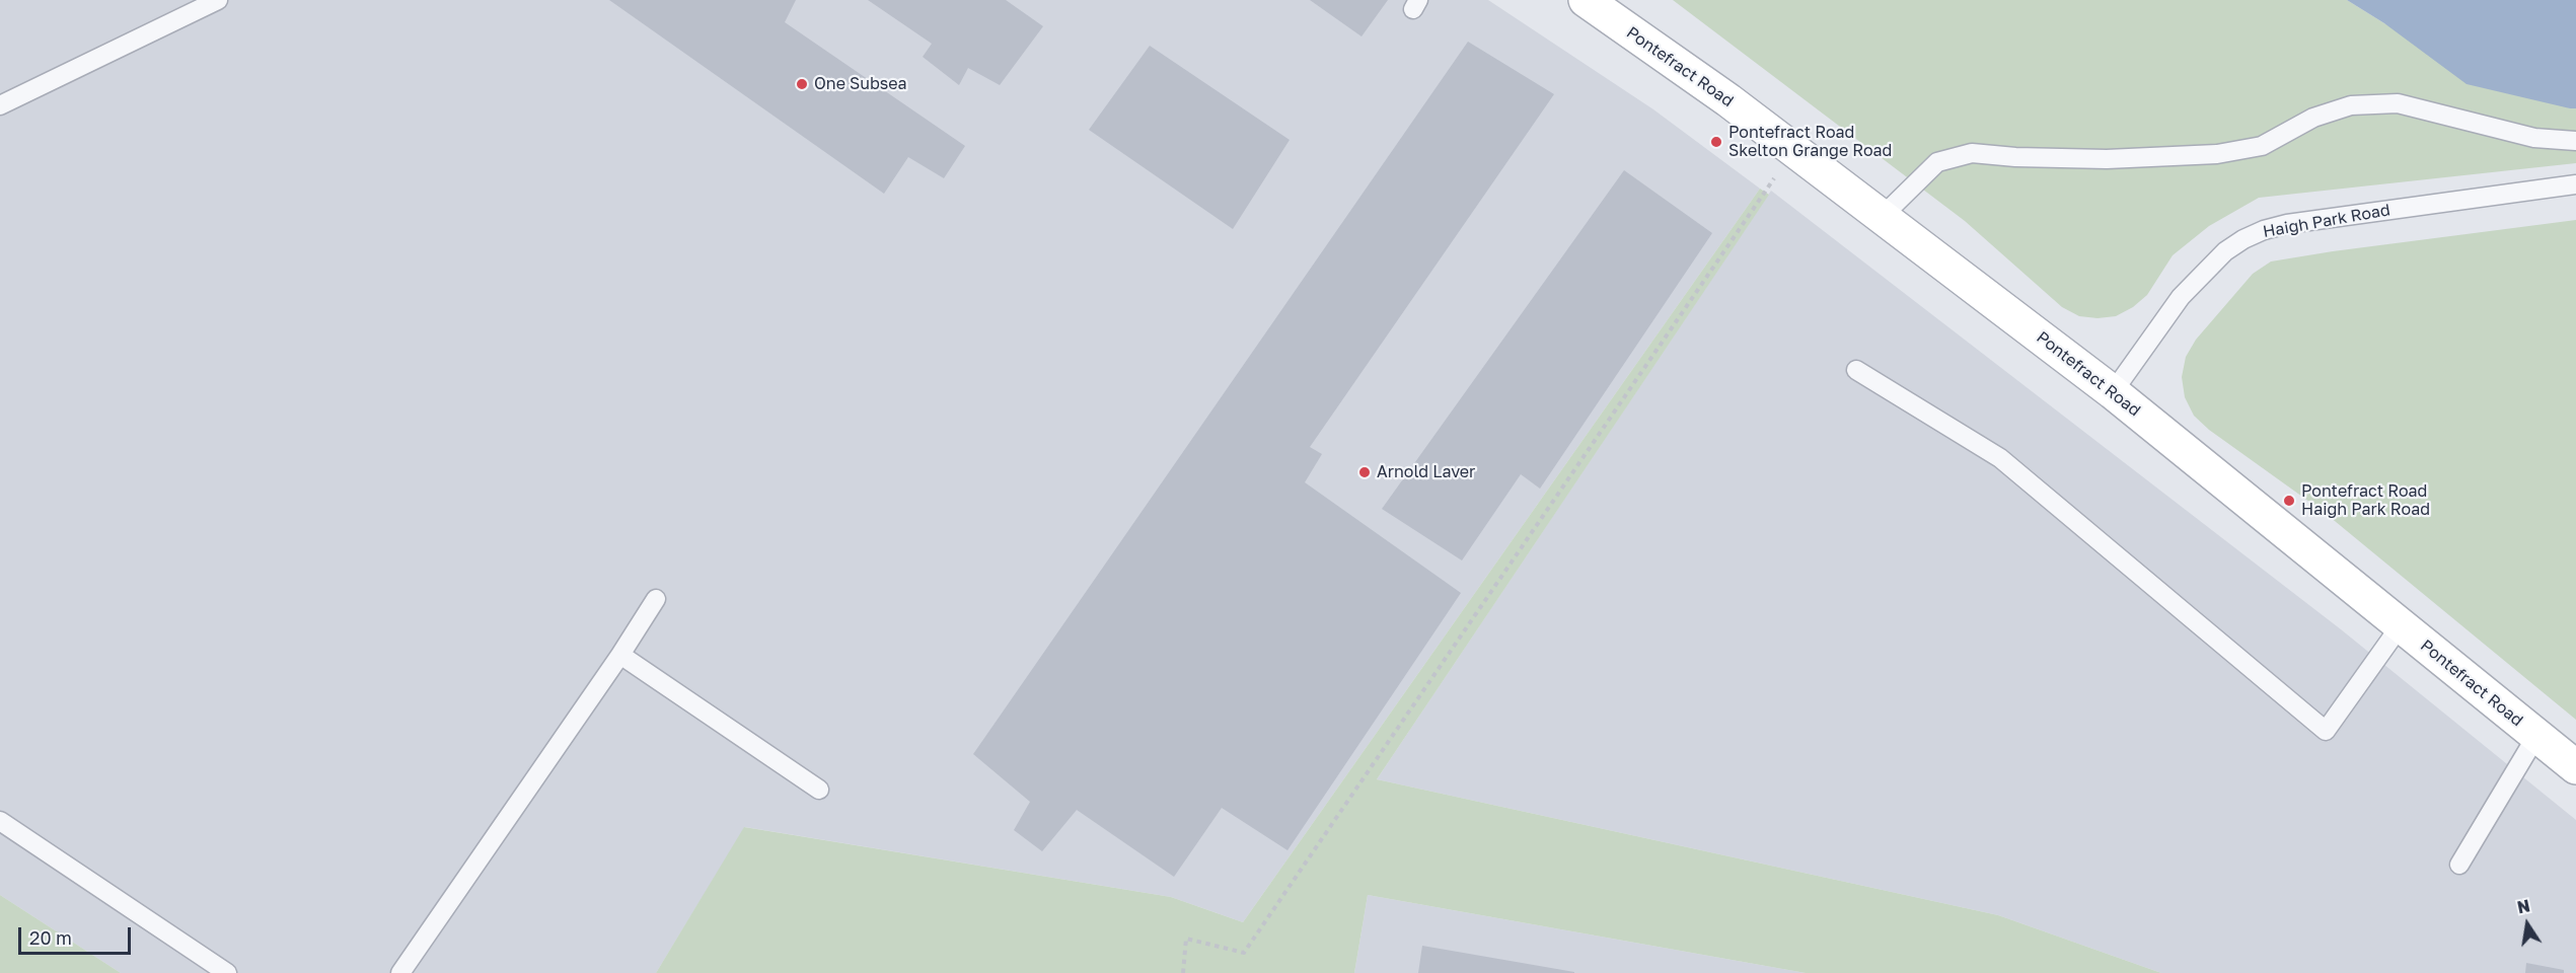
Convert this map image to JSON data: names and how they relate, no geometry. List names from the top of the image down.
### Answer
{
  "streets": {
    "main road": ["Pontefract Road"],
    "lane": ["Haigh Park Road"]
  },
  "crossings": [
    ["Pontefract Road", "Haigh Park Road"]
  ],
  "places": [
    "One Subsea",
    "Pontefract Road Skelton Grange Road",
    "Arnold Laver",
    "Pontefract Road Haigh Park Road"
  ],
  "scale_bar": "20 m",
  "north": "top"
}
